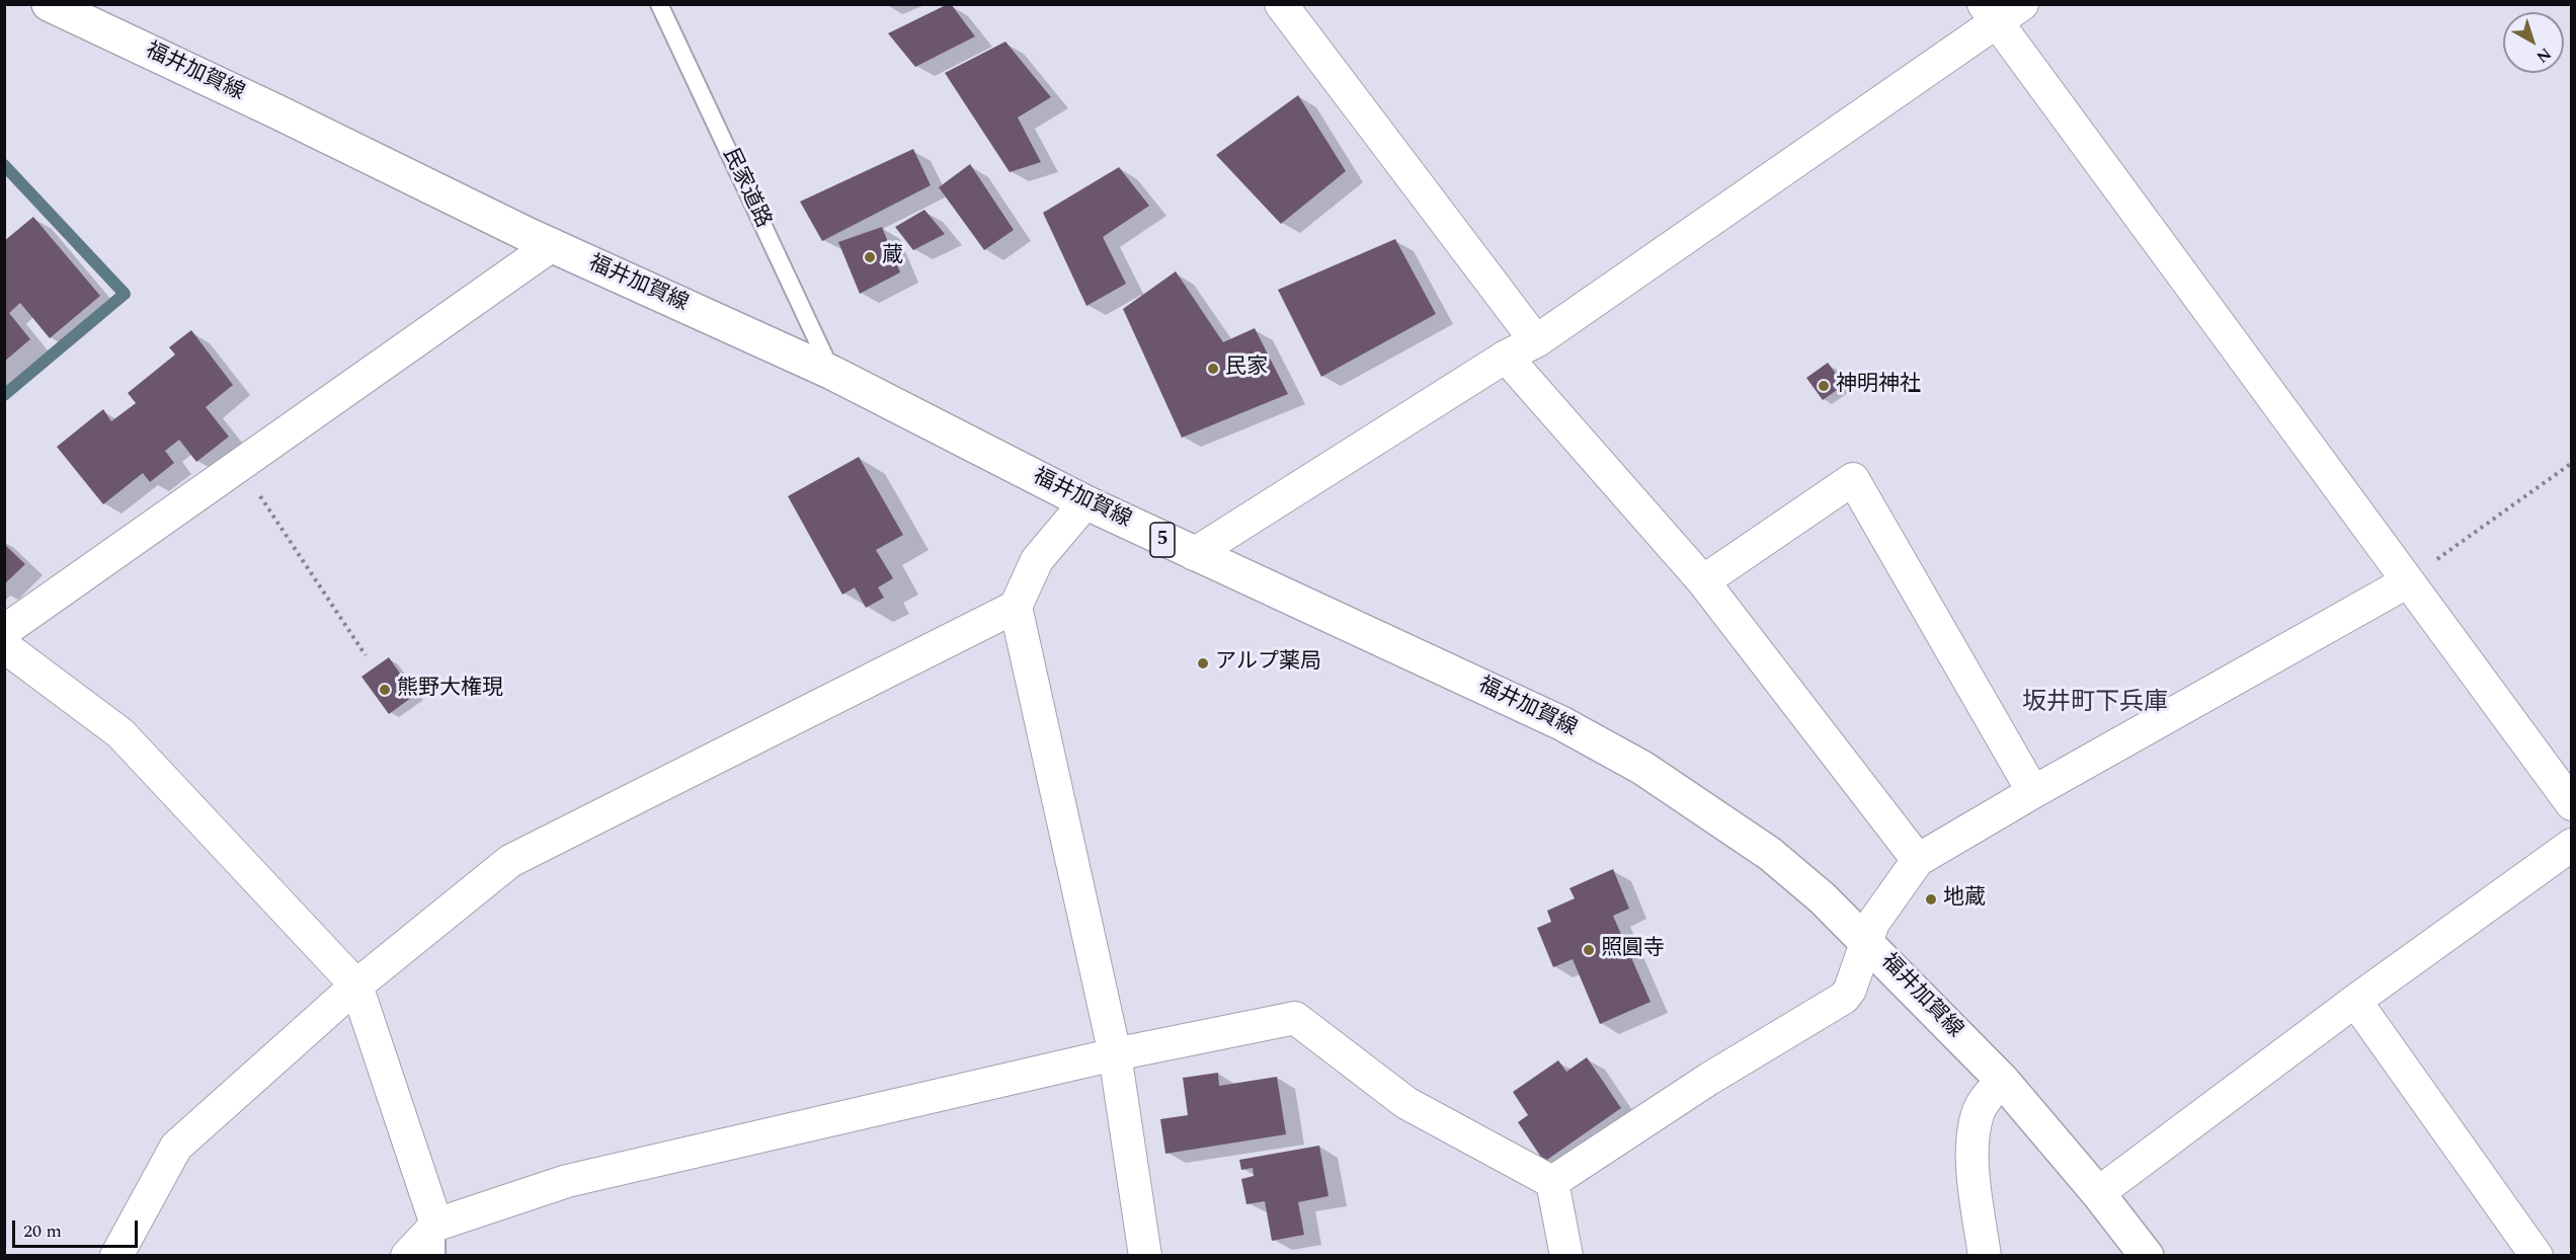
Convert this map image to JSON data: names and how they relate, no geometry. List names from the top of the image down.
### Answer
{
  "streets": {
    "main road": ["福井加賀線", "5"],
    "lane": ["民家道路"]
  },
  "crossings": [
    ["福井加賀線", "民家道路"]
  ],
  "districts": ["坂井町下兵庫"],
  "places": [
    "蔵",
    "民家",
    "神明神社",
    "アルプ薬局",
    "熊野大権現",
    "地蔵",
    "照圓寺"
  ],
  "scale_bar": "20 m",
  "north": "bottom right"
}
